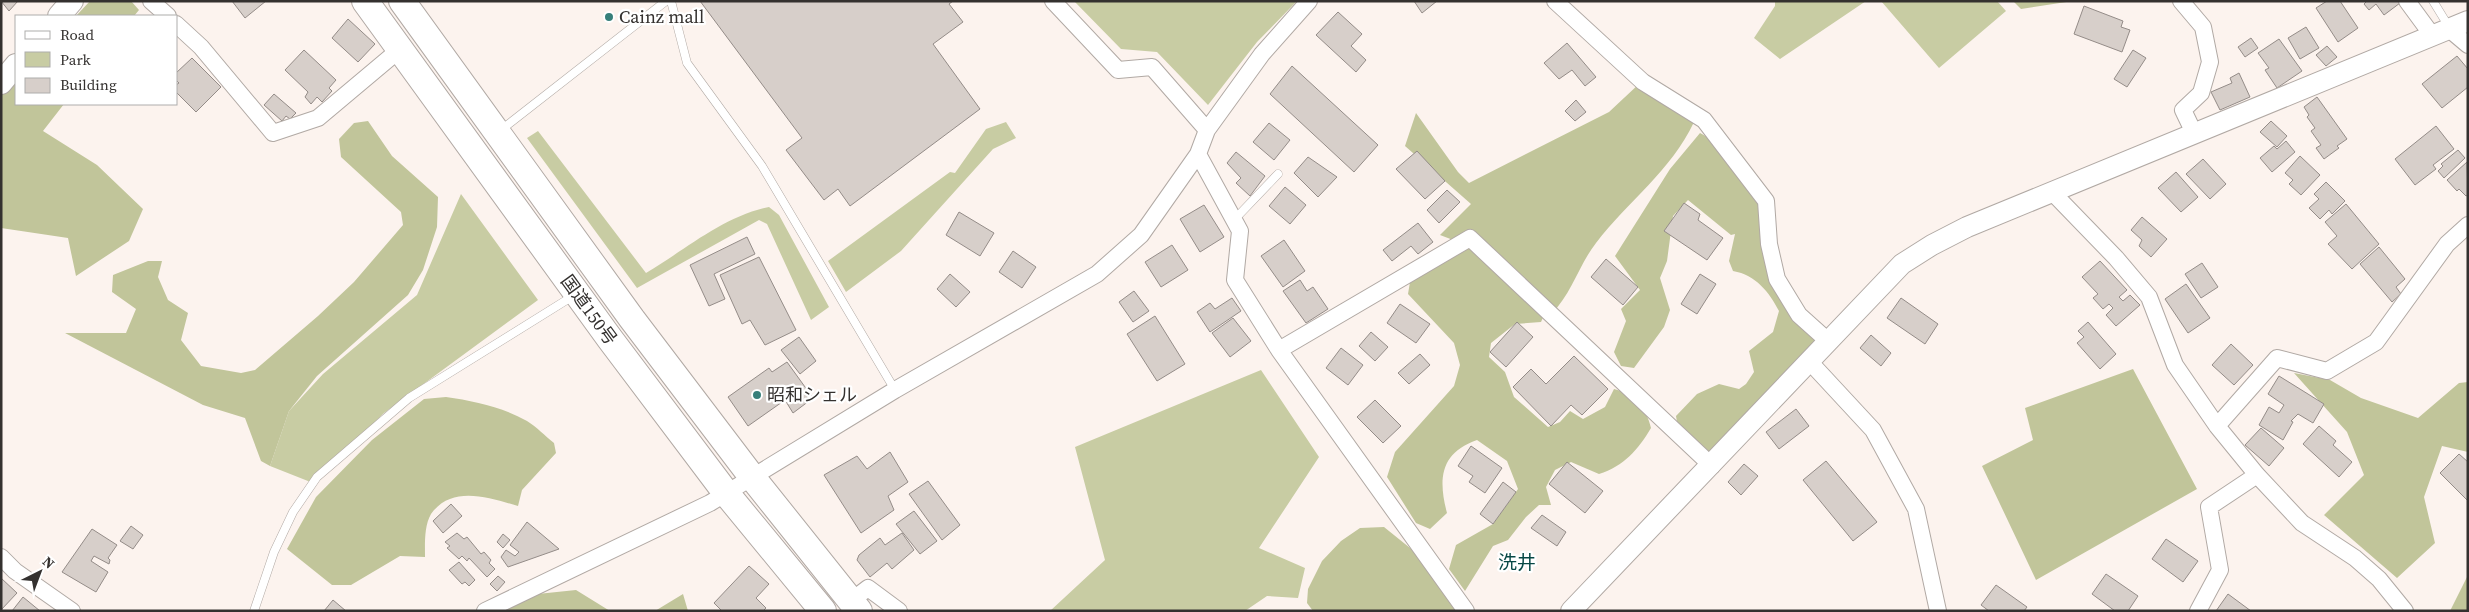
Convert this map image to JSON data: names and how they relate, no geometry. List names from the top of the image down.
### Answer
{
  "streets": {
    "highway": ["国道150号"]
  },
  "districts": ["洗井"],
  "places": ["Cainz mall", "昭和シェル"],
  "legend": ["Road", "Park", "Building"],
  "north": "top right"
}
